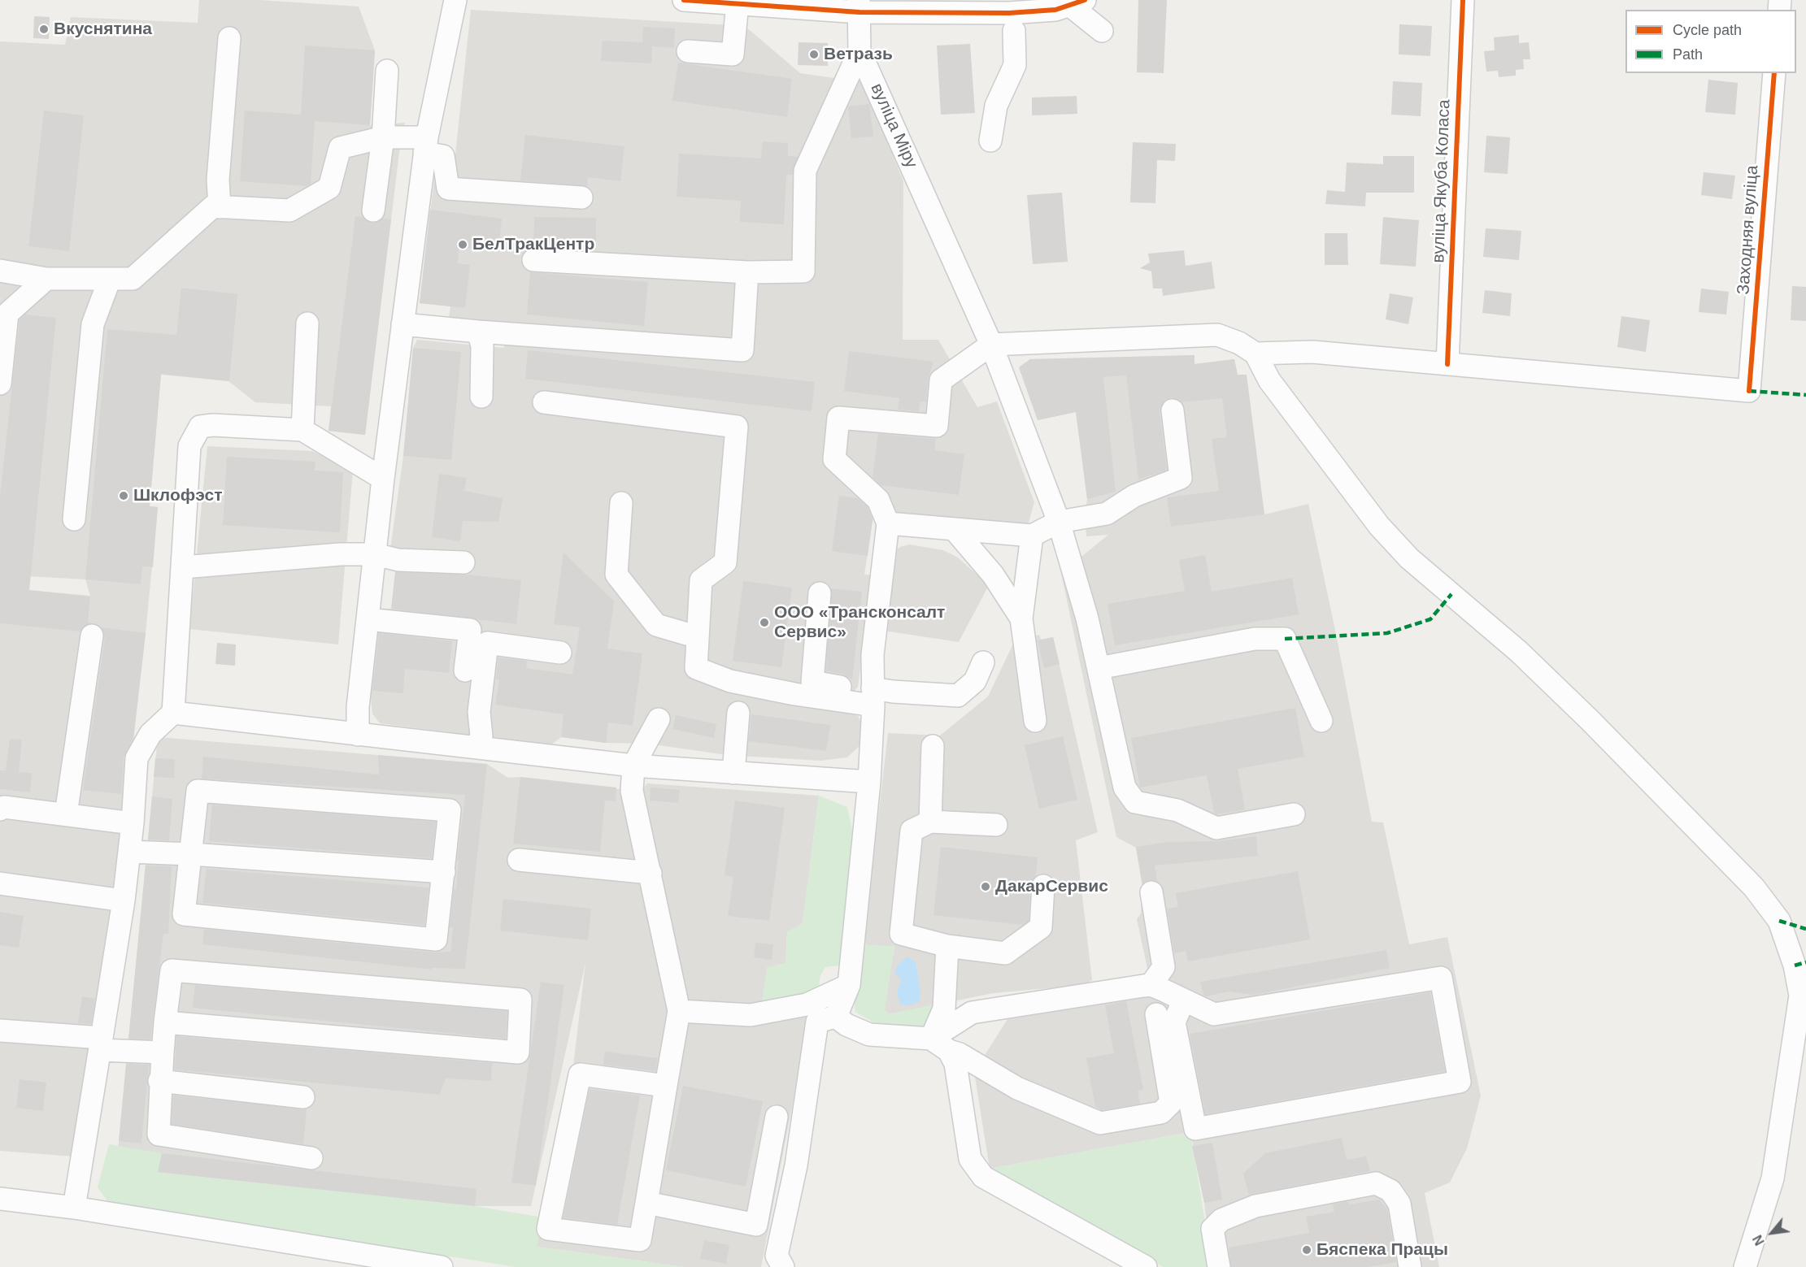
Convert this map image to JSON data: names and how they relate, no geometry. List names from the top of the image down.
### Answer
{
  "streets": {
    "street": ["вуліца Міру", "вуліца Якуба Коласа", "Заходняя вуліца"]
  },
  "crossings": [
    ["вуліца Якуба Коласа", "Заходняя вуліца"]
  ],
  "places": [
    "Вкуснятина",
    "Ветразь",
    "БелТракЦентр",
    "Шклофэст",
    "ООО «Трансконсалт Сервис»",
    "ДакарСервис",
    "Бяспека Працы"
  ],
  "legend": ["Cycle path", "Path"],
  "north": "bottom left"
}
